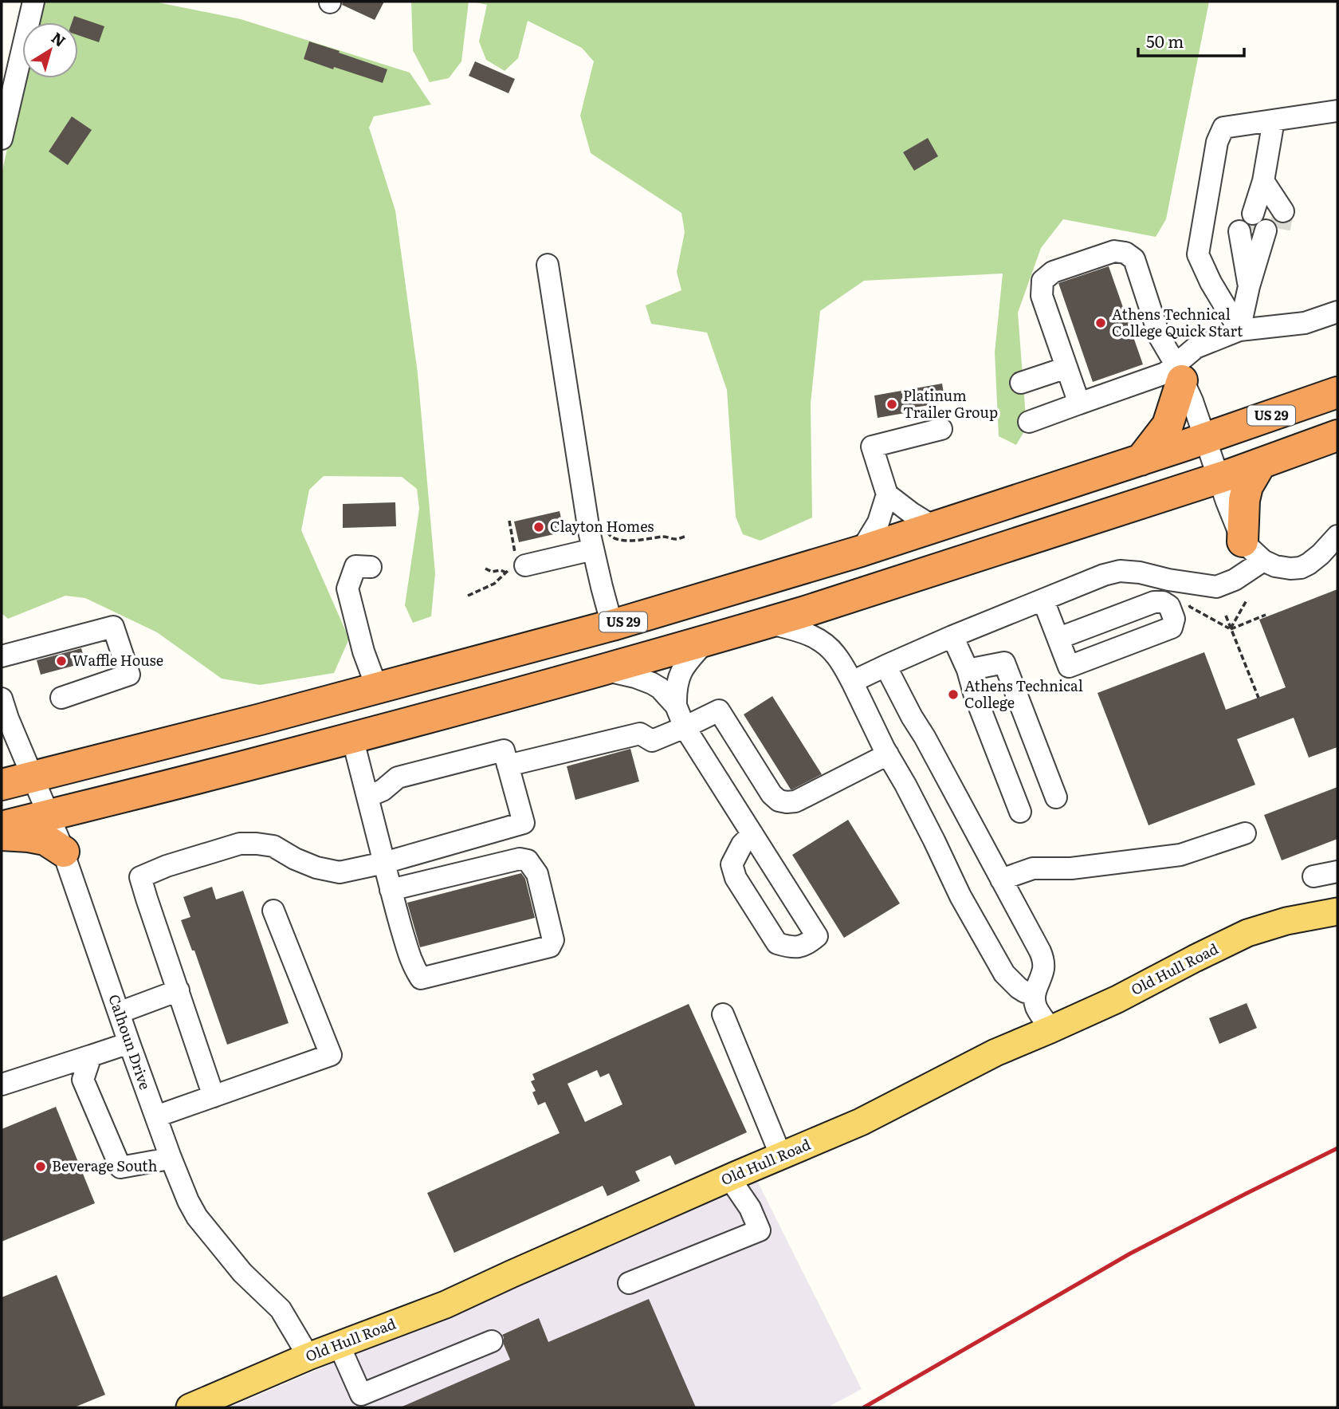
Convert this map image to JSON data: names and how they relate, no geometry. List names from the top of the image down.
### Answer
{
  "streets": {
    "highway": ["US 29"],
    "main road": ["Old Hull Road"],
    "street": ["Calhoun Drive"]
  },
  "crossings": [
    ["US 29", "Calhoun Drive"],
    ["Old Hull Road", "Calhoun Drive"]
  ],
  "places": [
    "Athens Technical College Quick Start",
    "Platinum Trailer Group",
    "Clayton Homes",
    "Waffle House",
    "Athens Technical College",
    "Beverage South"
  ],
  "scale_bar": "50 m",
  "north": "top right"
}
